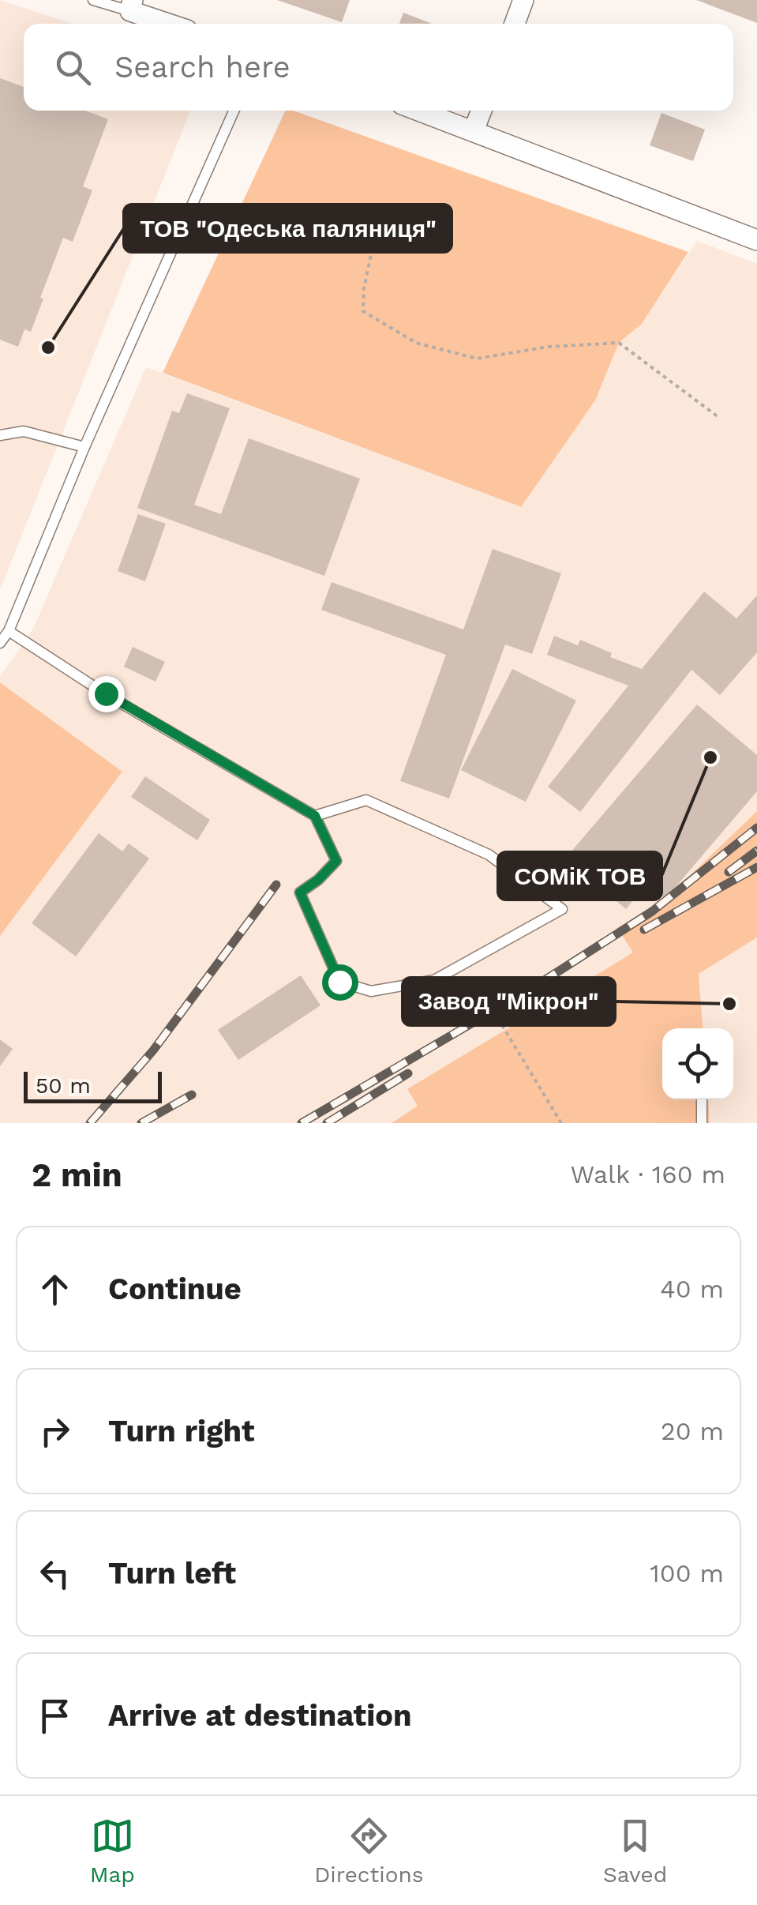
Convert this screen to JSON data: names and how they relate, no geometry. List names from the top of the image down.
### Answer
{
  "places": ["ТОВ \"Одеська паляниця\"", "СОМіК ТОВ", "Завод \"Мікрон\""],
  "scale_bar": "50 m",
  "page": {
    "search": "Search here",
    "scale": "50 m",
    "heading": ["2 min", "Walk · 160 m"],
    "list": [
      ["Continue", "40 m"],
      ["Turn right", "20 m"],
      ["Turn left", "100 m"],
      "Arrive at destination"
    ],
    "nav": ["Map", "Directions", "Saved"]
  }
}
